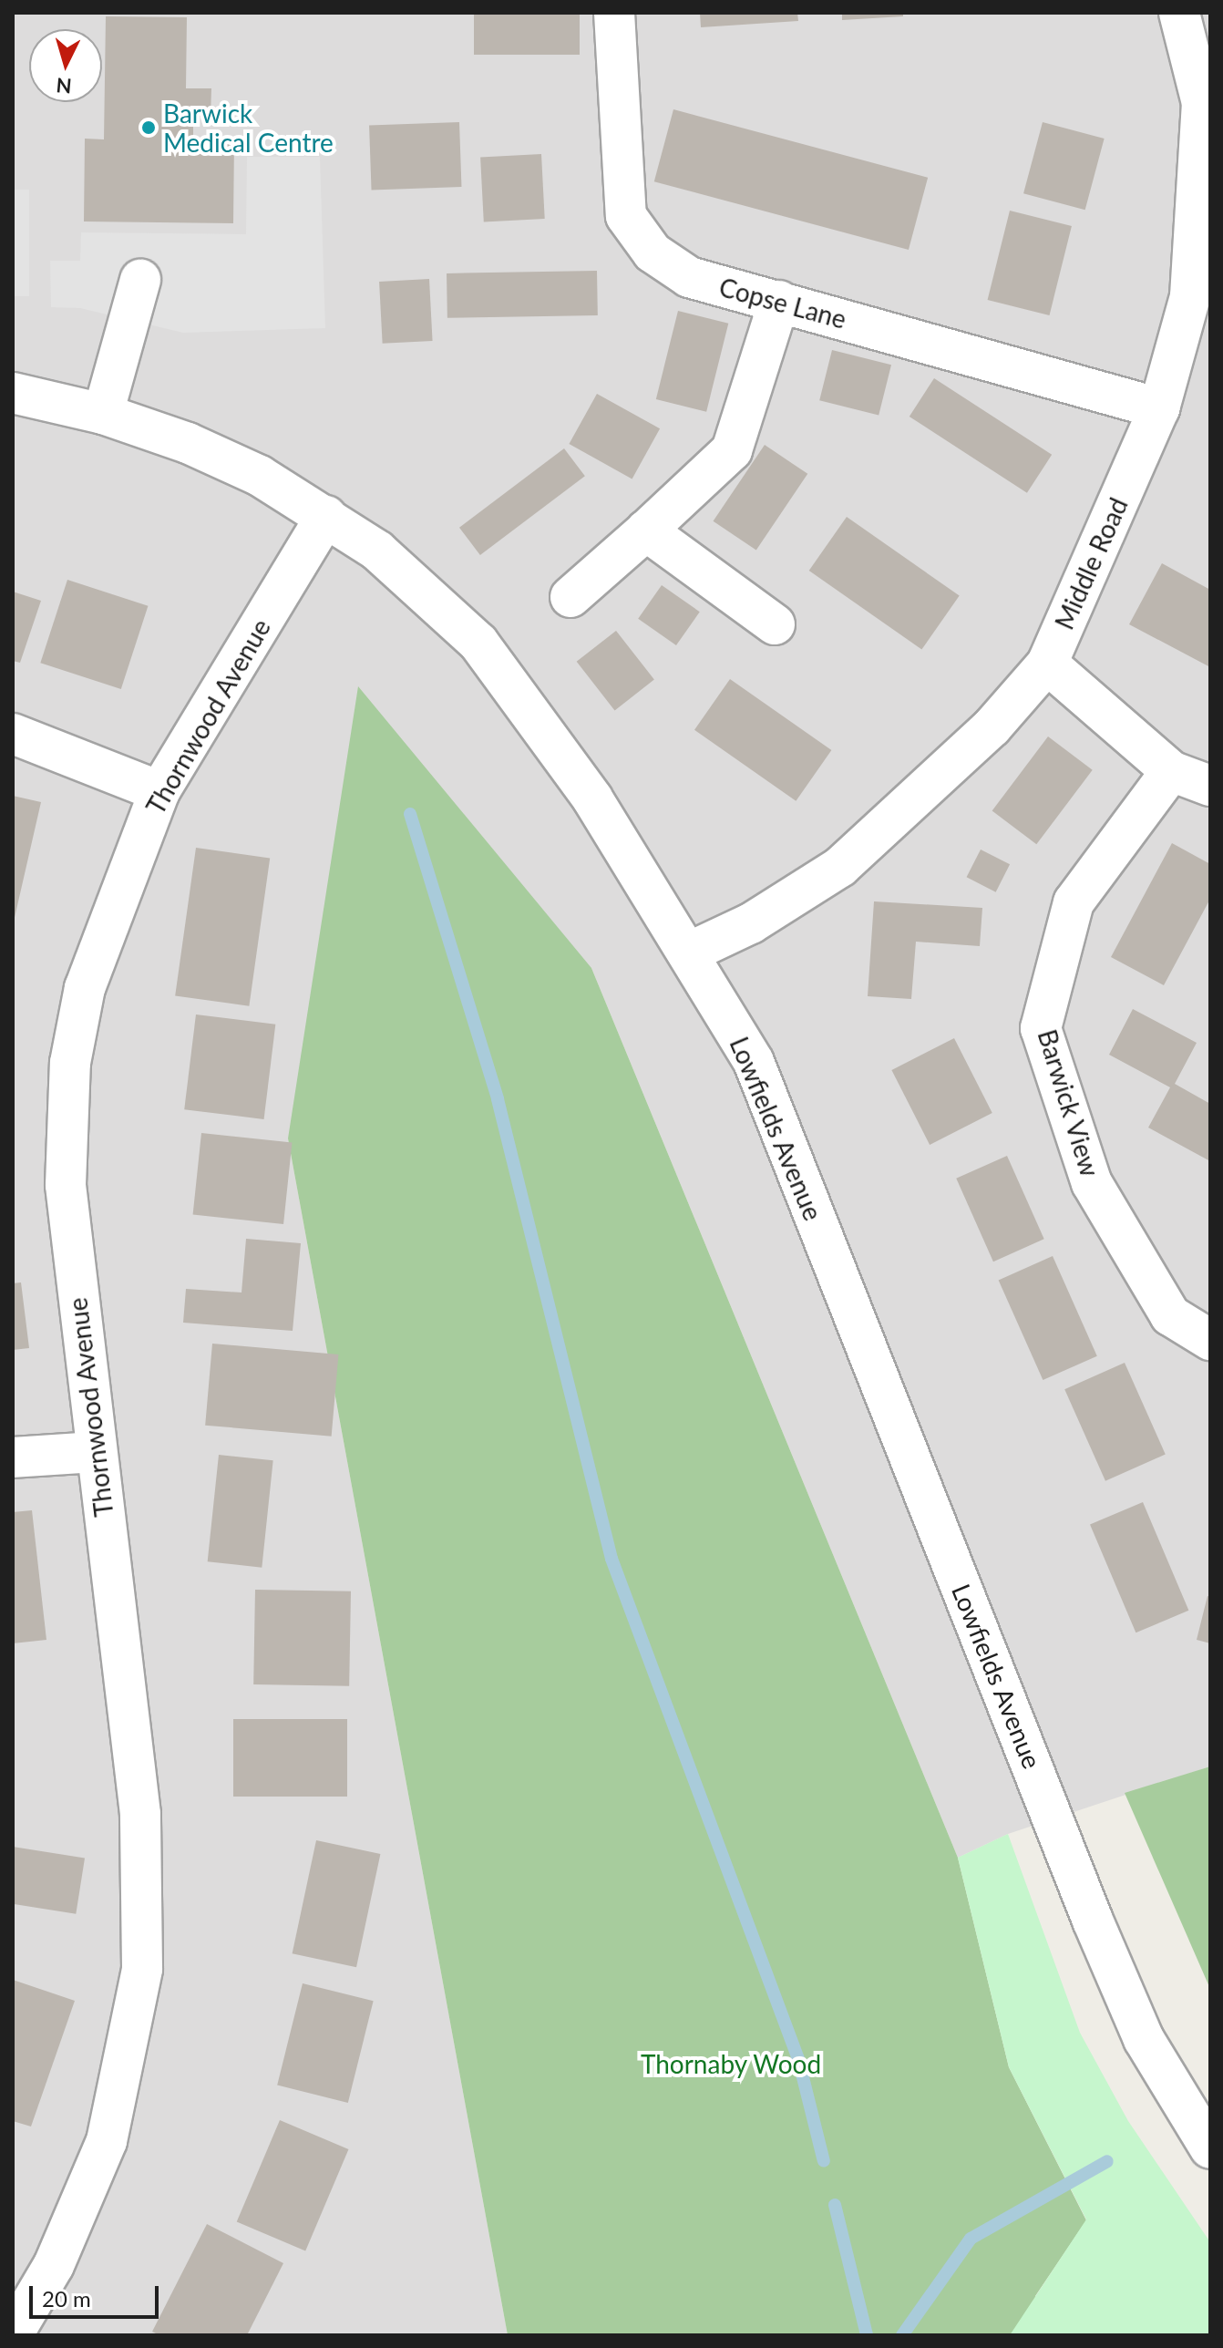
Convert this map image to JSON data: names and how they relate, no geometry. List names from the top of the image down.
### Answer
{
  "streets": {
    "street": [
      "Copse Lane",
      "Middle Road",
      "Thornwood Avenue",
      "Barwick View",
      "Lowfields Avenue"
    ]
  },
  "crossings": [
    ["Copse Lane", "Middle Road"],
    ["Middle Road", "Lowfields Avenue"],
    ["Thornwood Avenue", "Lowfields Avenue"]
  ],
  "parks": ["Thornaby Wood"],
  "places": ["Barwick Medical Centre"],
  "scale_bar": "20 m",
  "north": "bottom"
}
